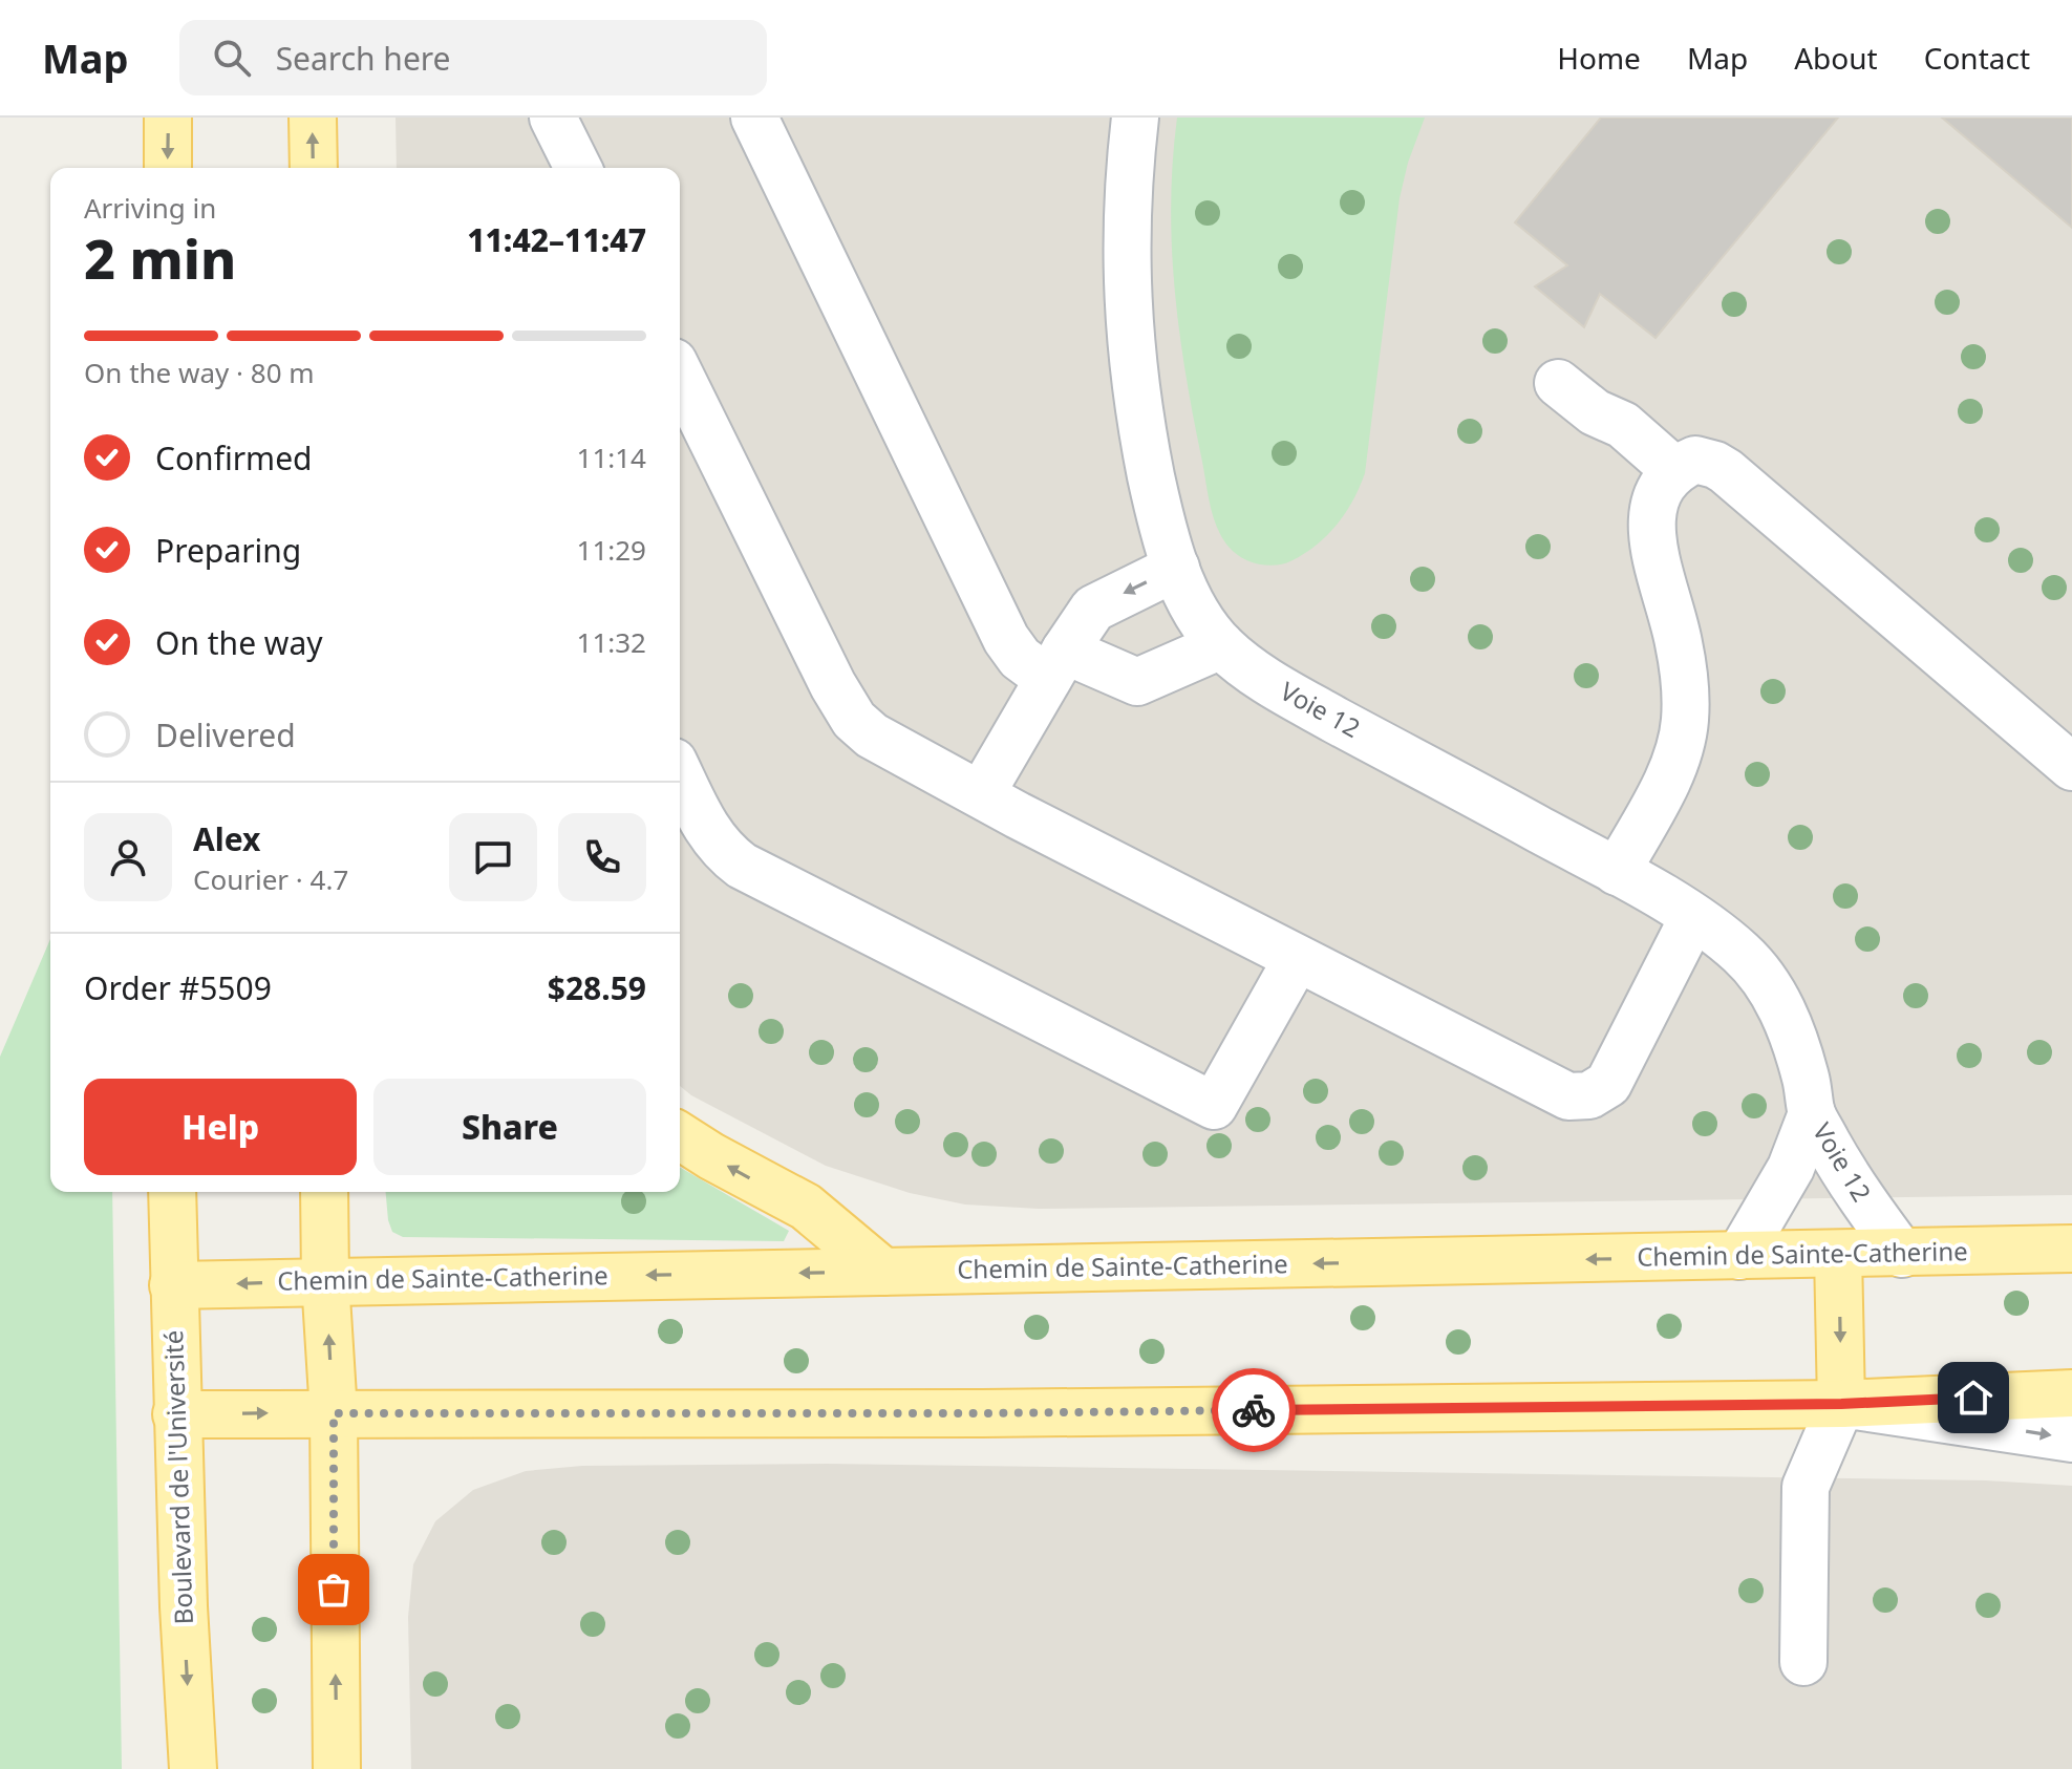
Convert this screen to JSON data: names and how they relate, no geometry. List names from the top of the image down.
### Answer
{
  "streets": {
    "main road": ["Chemin de Sainte-Catherine", "Boulevard de l'Université"],
    "lane": ["Voie 12"]
  },
  "crossings": [
    ["Voie 12", "Chemin de Sainte-Catherine"],
    ["Chemin de Sainte-Catherine", "Boulevard de l'Université"]
  ],
  "page": {
    "header": "Map",
    "search": "Search here",
    "nav": [
      "Home",
      "Map",
      "About",
      "Contact"
    ],
    "heading": ["2 min", "Arriving in", "11:42–11:47"],
    "panel": [
      "Alex",
      "Courier · 4.7",
      "Order #5509",
      "$28.59"
    ],
    "bar": "On the way · 80 m",
    "list": [
      ["Confirmed", "11:14"],
      ["Preparing", "11:29"],
      ["On the way", "11:32"],
      "Delivered"
    ],
    "buttons": ["Help", "Share"]
  }
}
